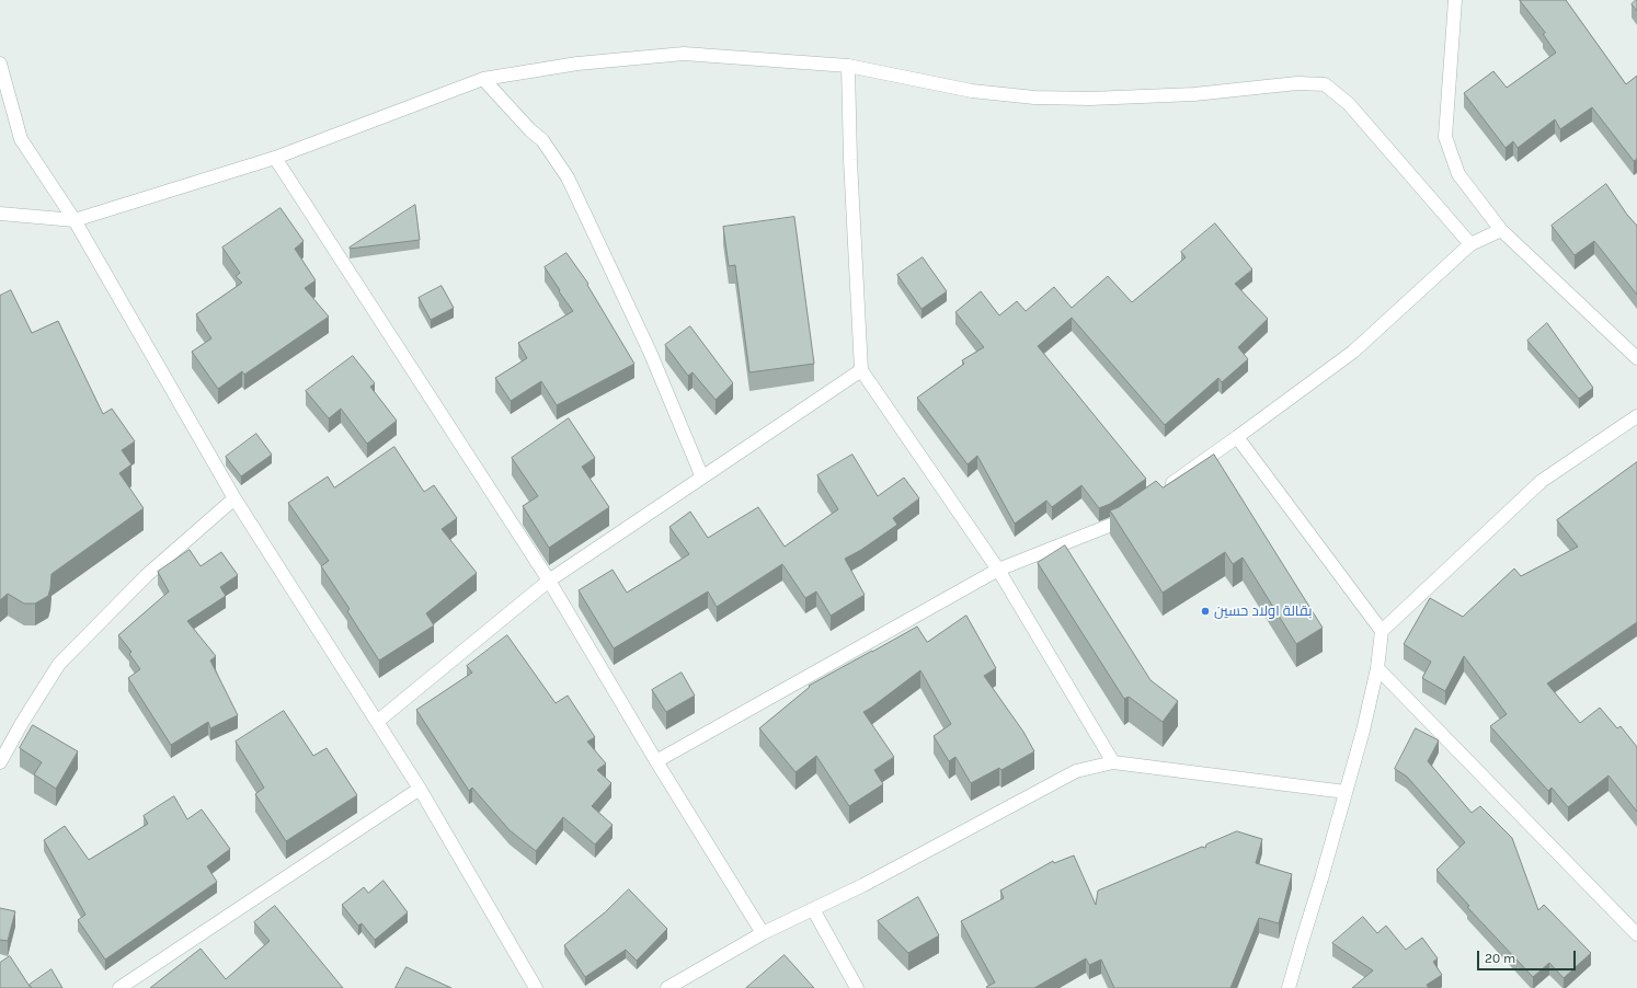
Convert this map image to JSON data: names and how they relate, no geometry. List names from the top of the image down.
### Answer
{
  "places": ["بقالة اولاد حسين"],
  "scale_bar": "20 m"
}
